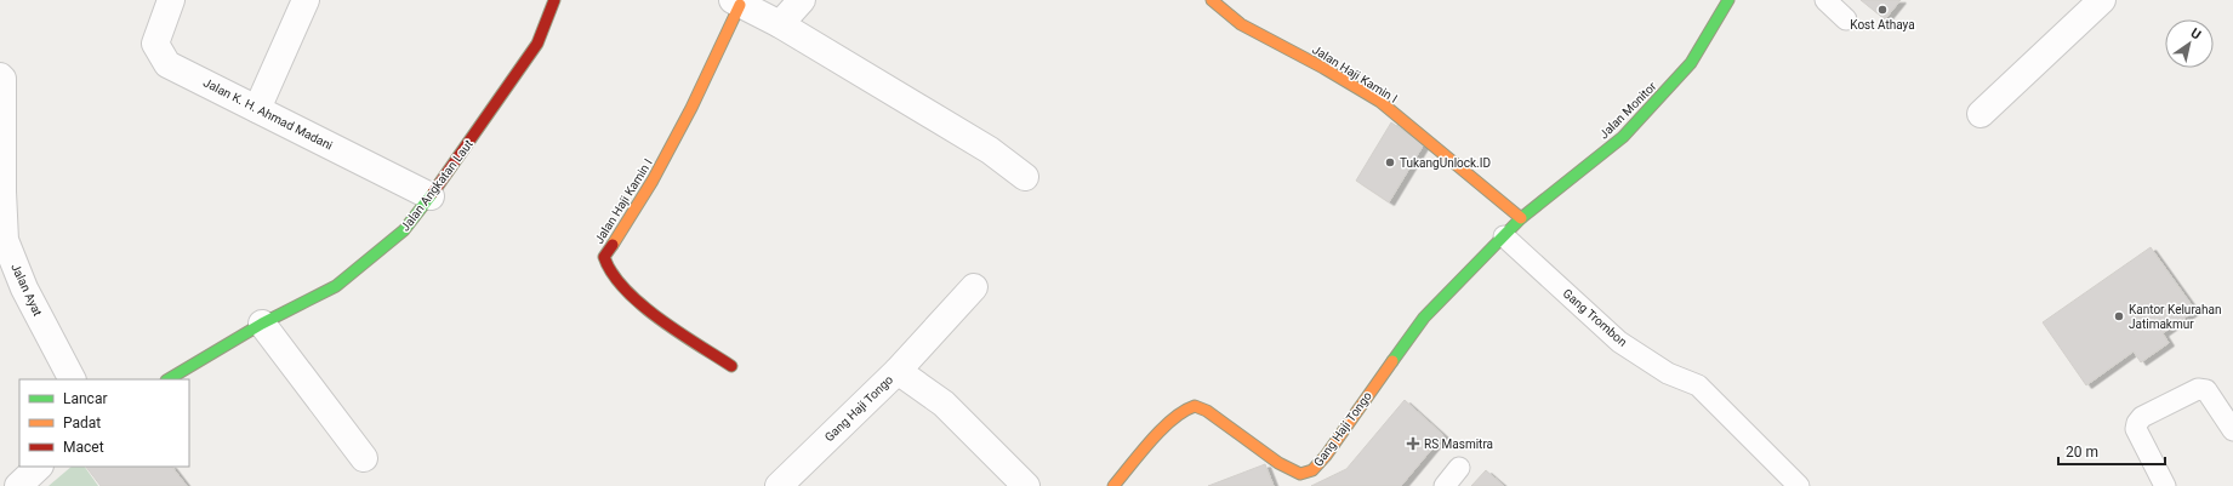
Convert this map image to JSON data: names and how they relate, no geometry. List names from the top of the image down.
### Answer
{
  "streets": {
    "street": [
      "Jalan Haji Kamin I",
      "Jalan Monitor",
      "Jalan K. H. Ahmad Madani",
      "Jalan Angkatan Laut",
      "Jalan Ayat",
      "Gang Haji Tongo"
    ],
    "lane": ["Gang Trombon"]
  },
  "crossings": [
    ["Jalan Haji Kamin I", "Jalan Monitor"],
    ["Jalan Haji Kamin I", "Gang Haji Tongo"],
    ["Jalan Monitor", "Gang Haji Tongo"],
    ["Jalan K. H. Ahmad Madani", "Jalan Angkatan Laut"],
    ["Gang Trombon", "Gang Haji Tongo"]
  ],
  "places": {
    "other": ["Kost Athaya", "TukangUnlock.ID", "Kantor Kelurahan Jatimakmur"],
    "health": ["RS Masmitra"]
  },
  "legend": ["Lancar", "Padat", "Macet"],
  "scale_bar": "20 m",
  "north": "top right"
}
